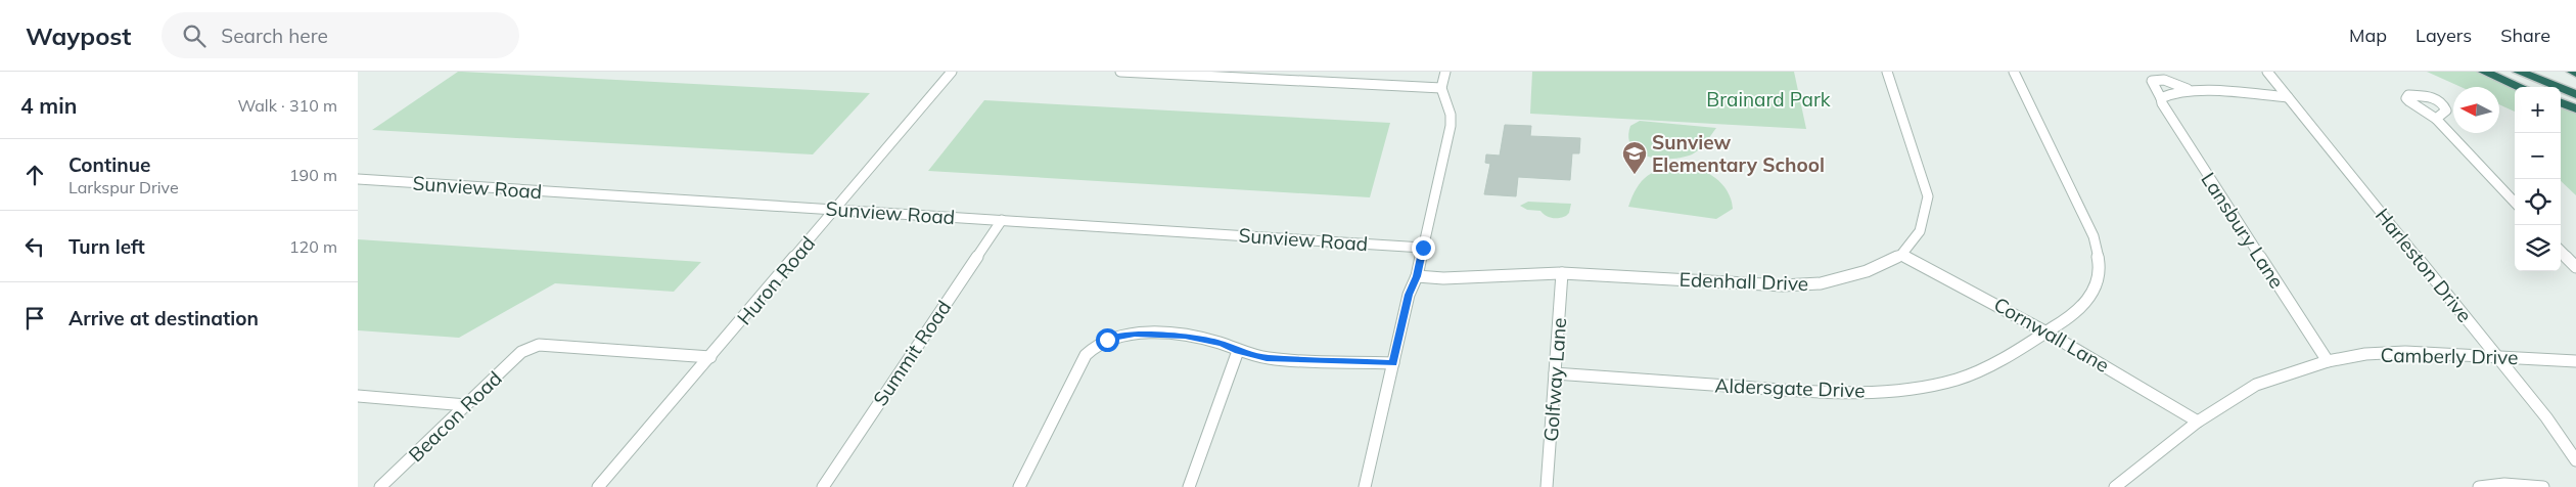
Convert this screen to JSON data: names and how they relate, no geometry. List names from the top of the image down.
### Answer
{
  "streets": {
    "street": [
      "Sunview Road",
      "Lansbury Lane",
      "Harleston Drive",
      "Huron Road",
      "Edenhall Drive",
      "Cornwall Lane",
      "Summit Road",
      "Camberly Drive",
      "Golfway Lane",
      "Aldersgate Drive",
      "Beacon Road"
    ]
  },
  "crossings": [
    ["Sunview Road", "Huron Road"],
    ["Sunview Road", "Summit Road"],
    ["Lansbury Lane", "Camberly Drive"],
    ["Harleston Drive", "Camberly Drive"],
    ["Huron Road", "Beacon Road"],
    ["Edenhall Drive", "Cornwall Lane"],
    ["Edenhall Drive", "Golfway Lane"],
    ["Cornwall Lane", "Camberly Drive"],
    ["Cornwall Lane", "Aldersgate Drive"],
    ["Golfway Lane", "Aldersgate Drive"]
  ],
  "parks": ["Brainard Park"],
  "places": {
    "school or university": ["Sunview Elementary School"]
  },
  "north": "left",
  "page": {
    "header": "Waypost",
    "search": "Search here",
    "nav": ["Map", "Layers", "Share"],
    "heading": ["4 min", "Walk · 310 m"],
    "map_buttons": ["+", "−"],
    "list": [
      ["Continue", "Larkspur Drive", "190 m"],
      ["Turn left", "120 m"],
      "Arrive at destination"
    ]
  }
}
